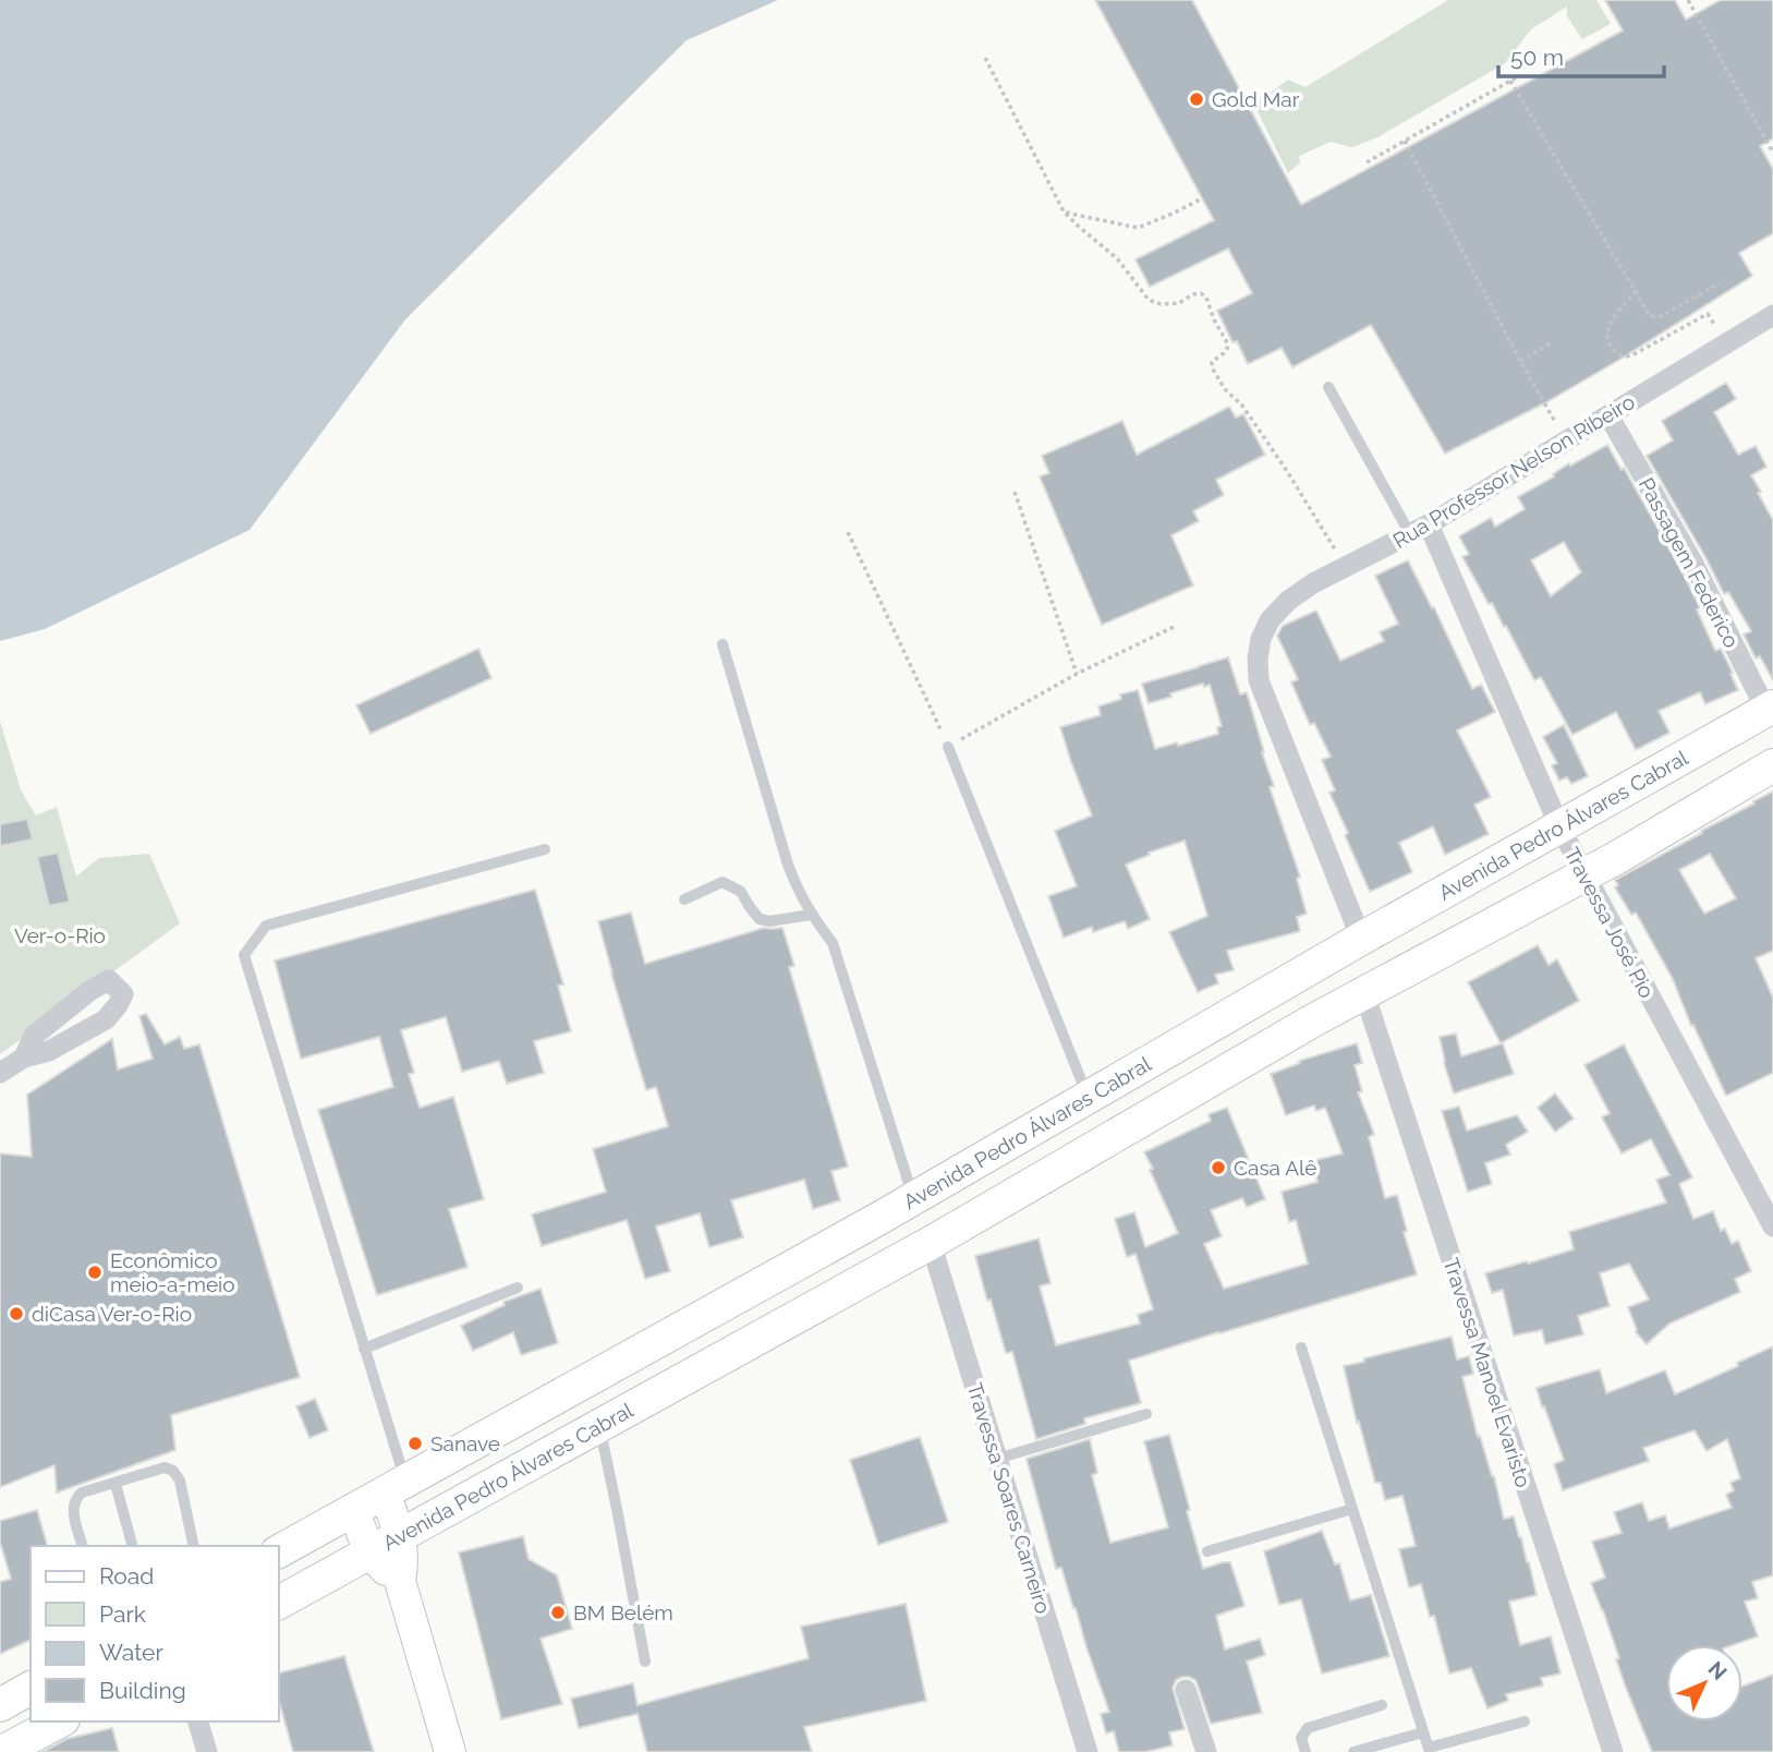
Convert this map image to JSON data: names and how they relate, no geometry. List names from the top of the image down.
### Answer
{
  "streets": {
    "main road": ["Avenida Pedro Álvares Cabral"],
    "street": [
      "Rua Professor Nelson Ribeiro",
      "Passagem Federico",
      "Travessa José Pio",
      "Travessa Manoel Evaristo",
      "Travessa Soares Carneiro"
    ]
  },
  "crossings": [
    ["Rua Professor Nelson Ribeiro", "Passagem Federico"],
    ["Rua Professor Nelson Ribeiro", "Avenida Pedro Álvares Cabral"],
    ["Rua Professor Nelson Ribeiro", "Travessa José Pio"],
    ["Passagem Federico", "Avenida Pedro Álvares Cabral"],
    ["Avenida Pedro Álvares Cabral", "Travessa José Pio"],
    ["Avenida Pedro Álvares Cabral", "Travessa Manoel Evaristo"],
    ["Avenida Pedro Álvares Cabral", "Travessa Soares Carneiro"]
  ],
  "parks": ["Ver-o-Rio"],
  "places": [
    "Gold Mar",
    "Casa Alê",
    "Econômico meio-a-meio",
    "diCasa Ver-o-Rio",
    "Sanave",
    "BM Belém"
  ],
  "legend": [
    "Road",
    "Park",
    "Water",
    "Building"
  ],
  "scale_bar": "50 m",
  "north": "top right"
}
